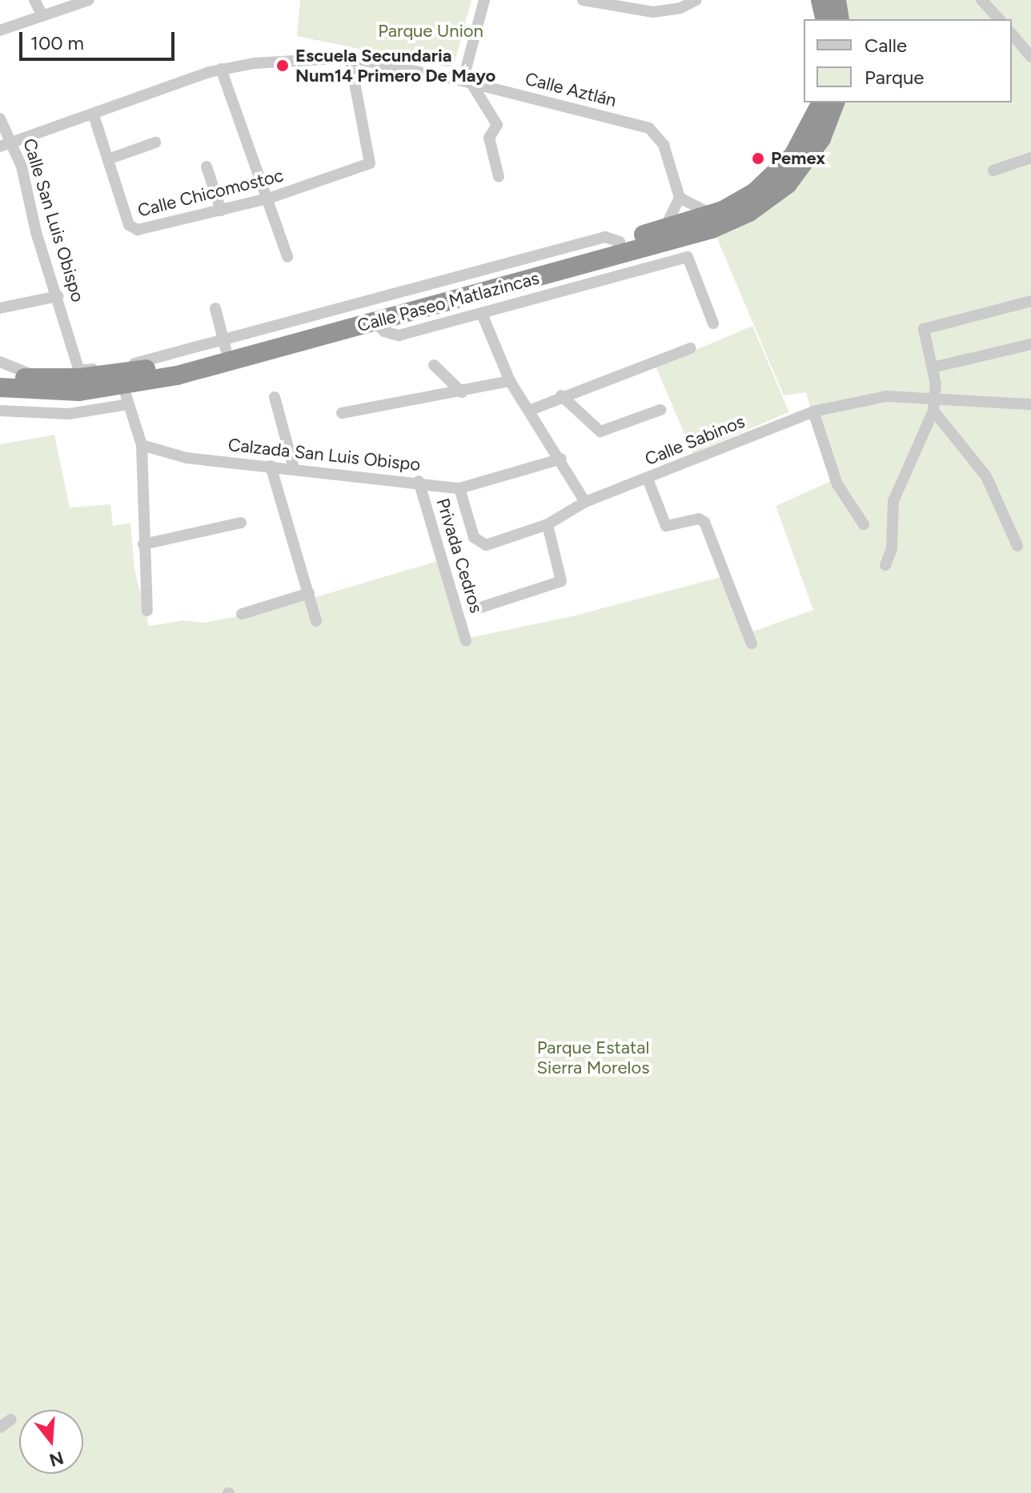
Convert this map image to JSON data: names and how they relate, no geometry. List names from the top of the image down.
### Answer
{
  "streets": {
    "highway": ["Calle Paseo Matlazincas"],
    "street": [
      "Calle Aztlán",
      "Calle Chicomostoc",
      "Calle San Luis Obispo",
      "Calle Sabinos",
      "Calzada San Luis Obispo",
      "Privada Cedros"
    ]
  },
  "crossings": [
    ["Calle Aztlán", "Calle Chicomostoc"],
    ["Calle Aztlán", "Calle San Luis Obispo"],
    ["Calle San Luis Obispo", "Calle Paseo Matlazincas"],
    ["Calle Sabinos", "Calzada San Luis Obispo"],
    ["Calzada San Luis Obispo", "Privada Cedros"]
  ],
  "parks": ["Parque Union", "Parque Estatal Sierra Morelos"],
  "places": ["Escuela Secundaria Num14 Primero De Mayo", "Pemex"],
  "legend": ["Calle", "Parque"],
  "scale_bar": "100 m",
  "north": "bottom"
}
